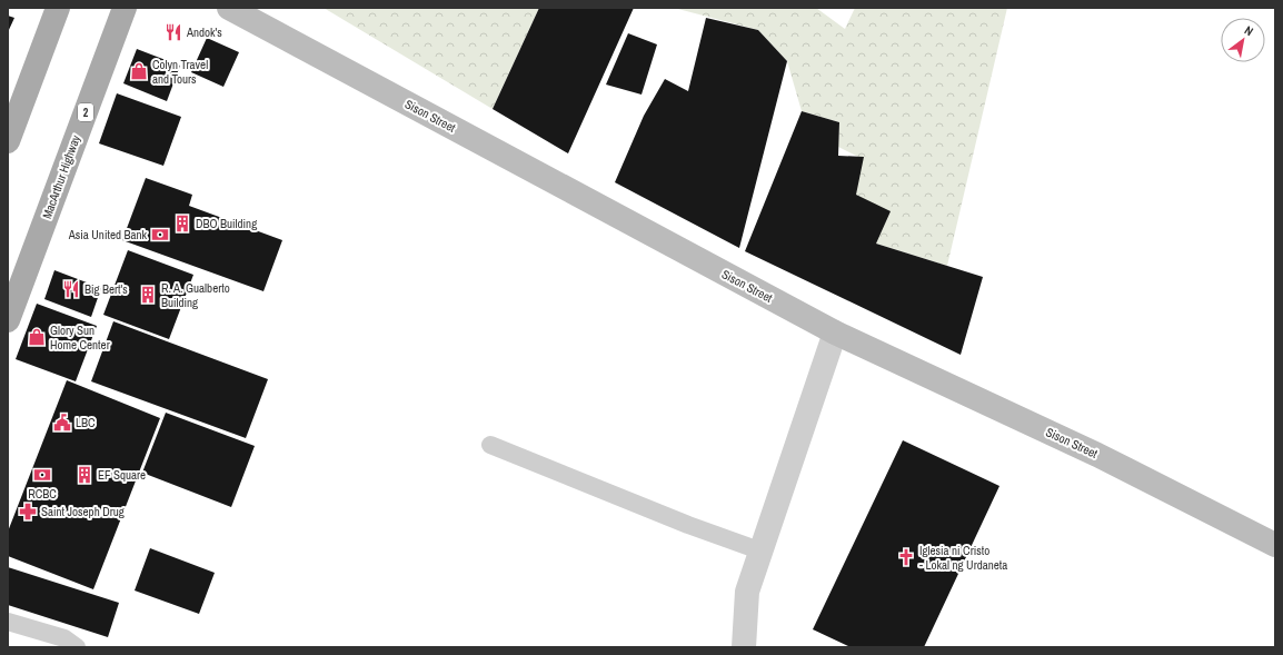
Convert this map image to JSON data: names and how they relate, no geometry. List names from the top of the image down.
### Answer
{
  "streets": {
    "main road": ["2", "MacArthur Highway"],
    "street": ["Sison Street"]
  },
  "places": {
    "restaurant": ["Andok's", "Big Bert's"],
    "shop": ["Colyn Travel and Tours", "Glory Sun Home Center"],
    "building": ["DBO Building", "R. A. Gualberto Building", "EF Square"],
    "bank": ["Asia United Bank", "RCBC"],
    "public building": ["LBC"],
    "pharmacy": ["Saint Joseph Drug"],
    "church": ["Iglesia ni Cristo - Lokal ng Urdaneta"]
  },
  "north": "top right"
}
